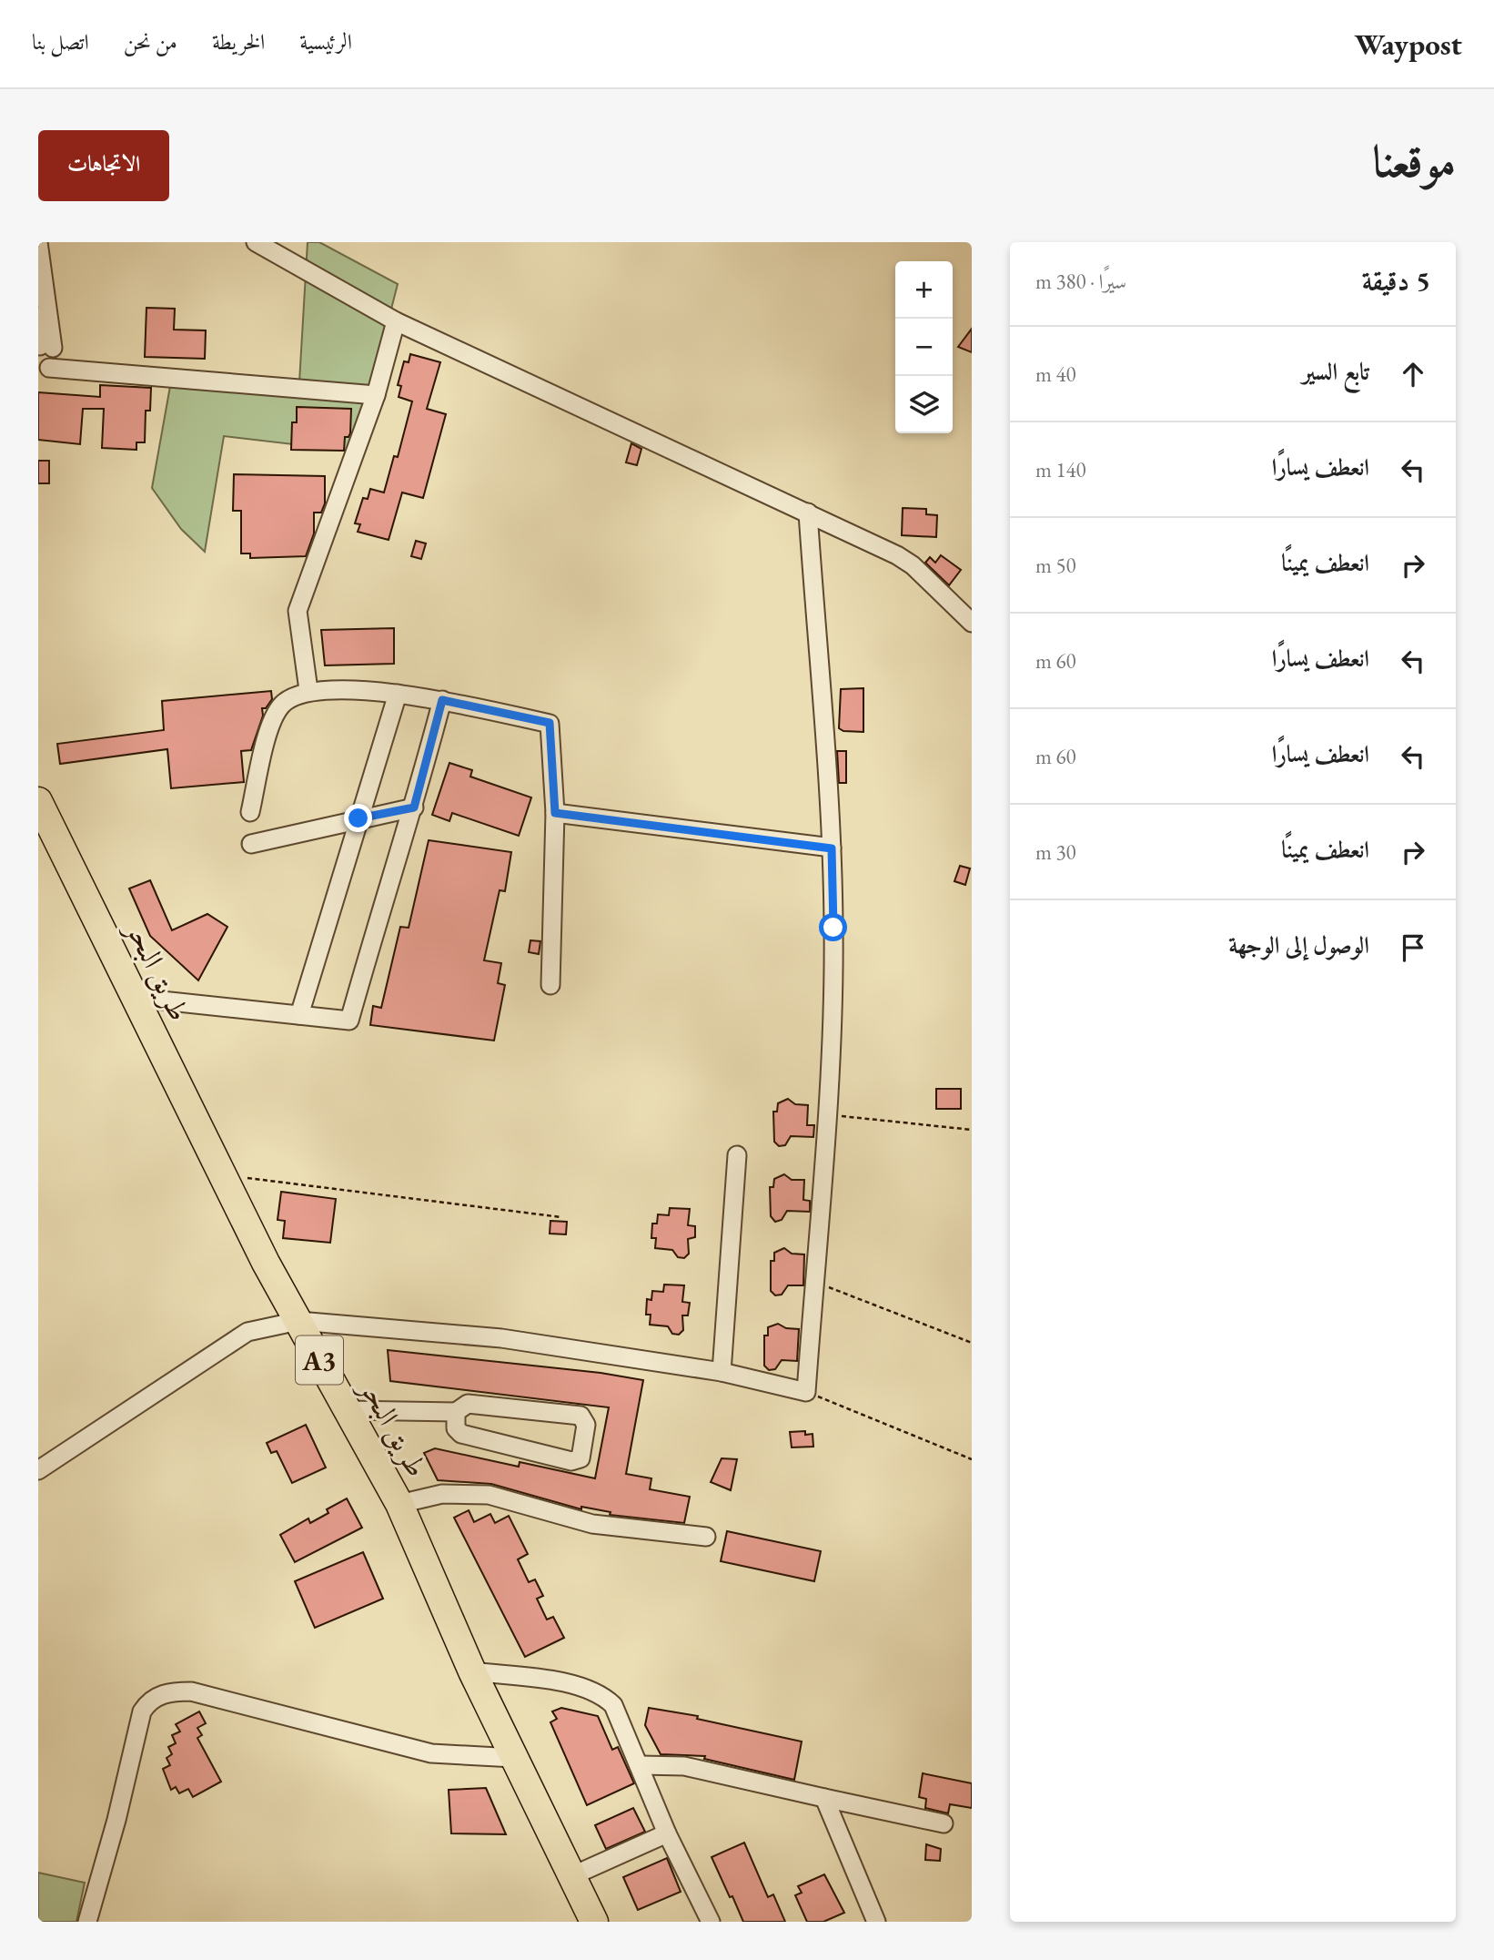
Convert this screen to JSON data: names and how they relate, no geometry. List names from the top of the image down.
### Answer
{
  "streets": {
    "highway": ["طريق البحر", "A3"]
  },
  "page": {
    "header": "Waypost",
    "nav": [
      "الرئيسية",
      "الخريطة",
      "من نحن",
      "اتصل بنا"
    ],
    "title": "موقعنا",
    "buttons": "الاتجاهات",
    "heading": ["5 دقيقة", "سيرًا · 380 m"],
    "map_buttons": ["+", "−"],
    "list": [
      ["تابع السير", "40 m"],
      ["انعطف يسارًا", "140 m"],
      ["انعطف يمينًا", "50 m"],
      ["انعطف يسارًا", "60 m"],
      ["انعطف يسارًا", "60 m"],
      ["انعطف يمينًا", "30 m"],
      "الوصول إلى الوجهة"
    ]
  }
}
